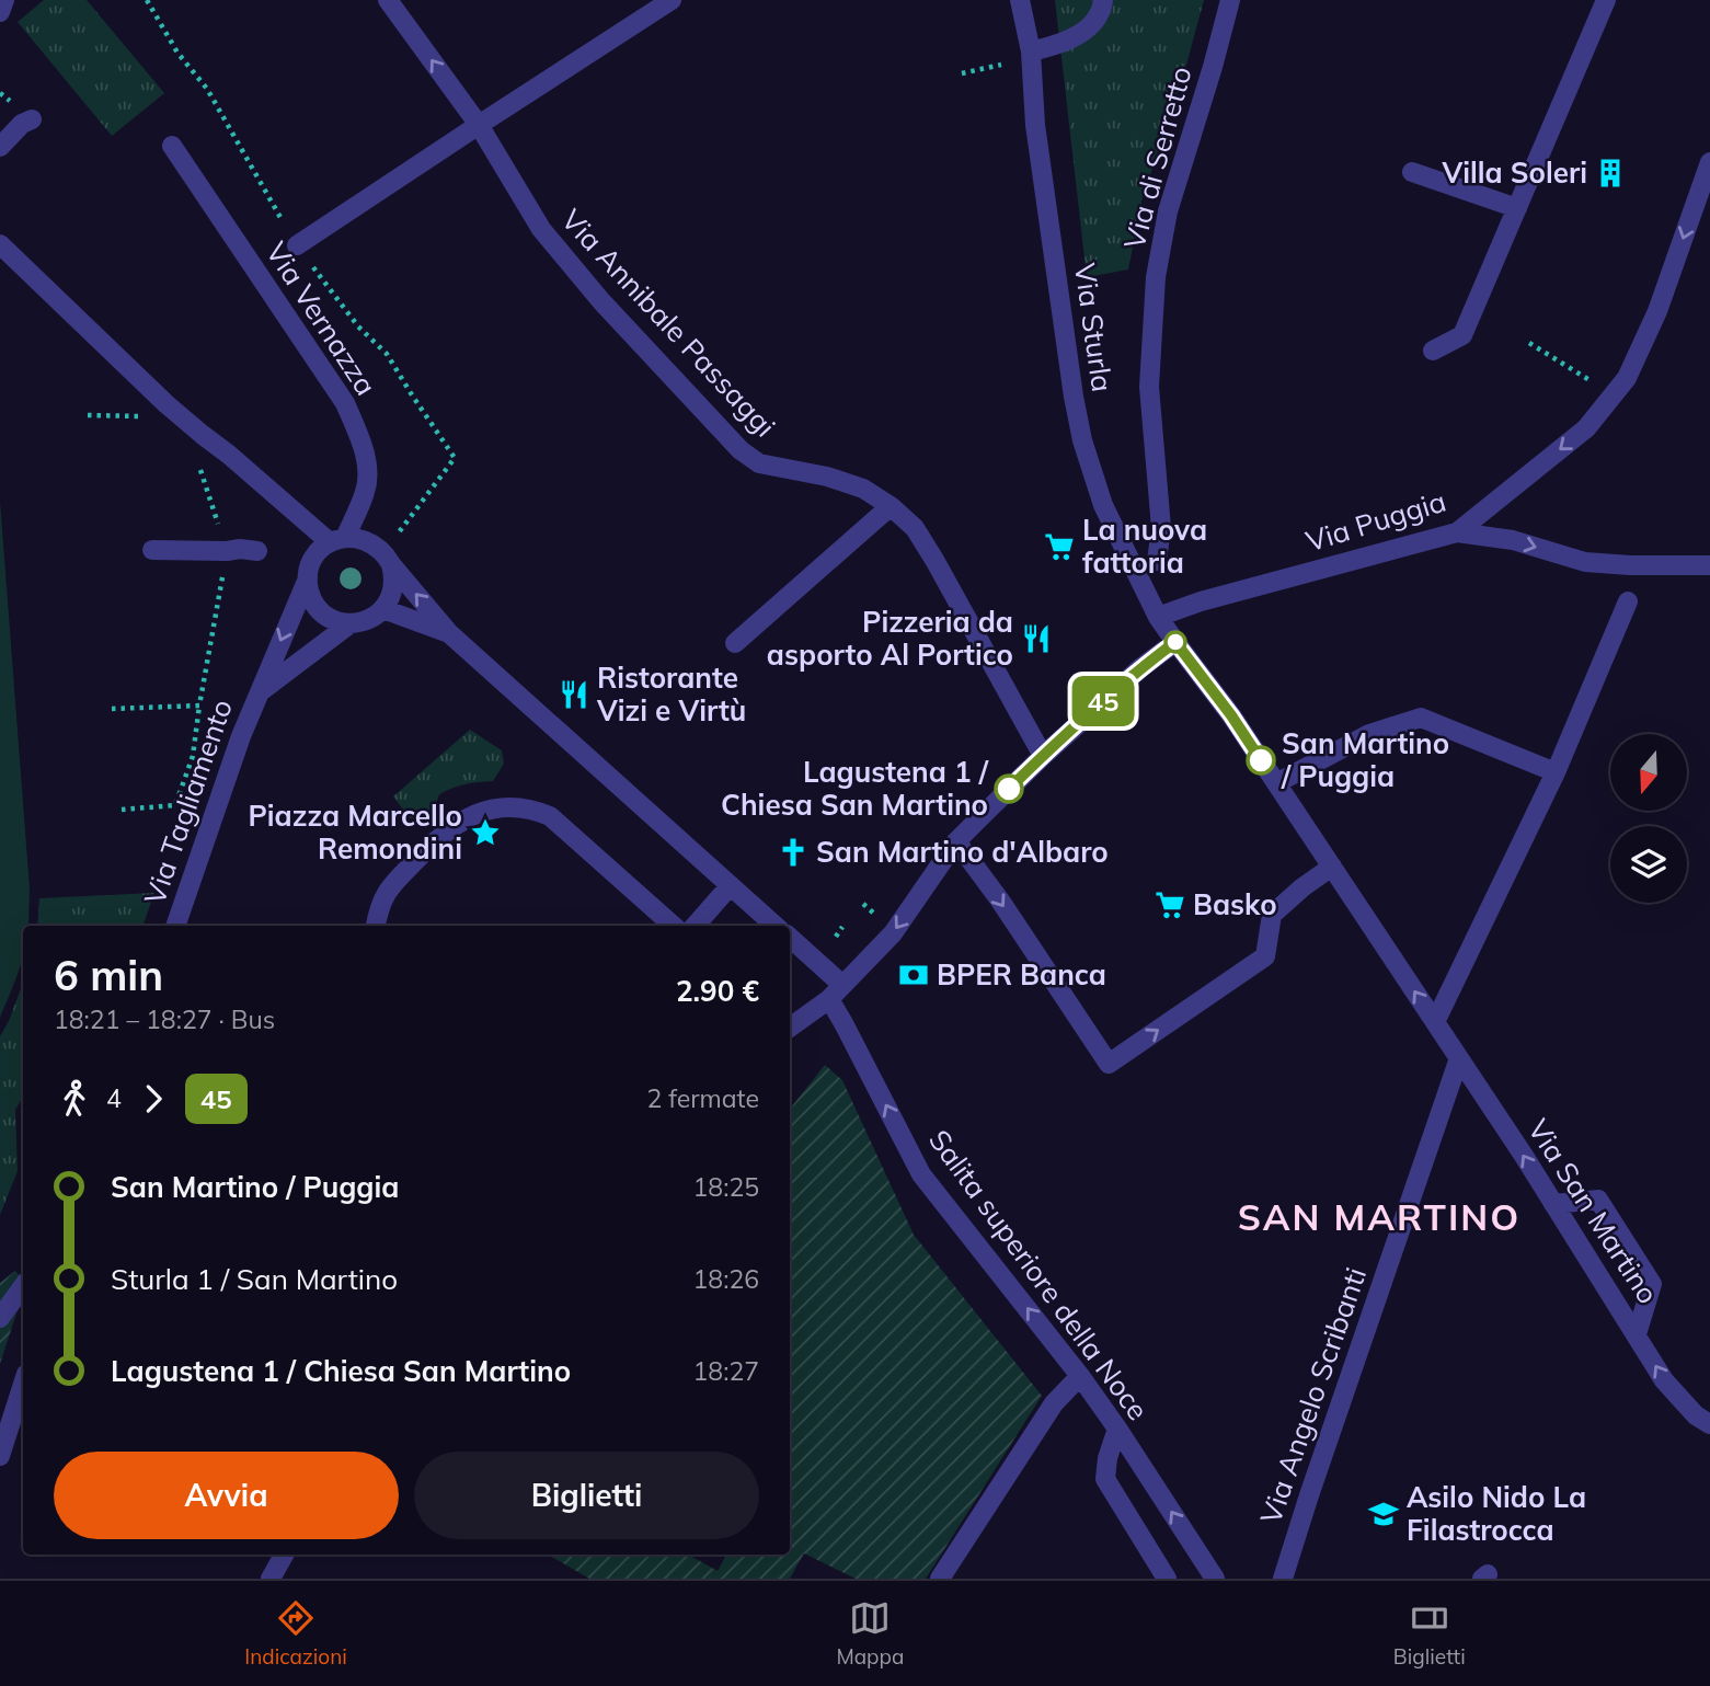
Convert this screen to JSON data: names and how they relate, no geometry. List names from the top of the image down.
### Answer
{
  "streets": {
    "street": [
      "Via di Serretto",
      "Via Vernazza",
      "Via Annibale Passaggi",
      "Via Sturla",
      "Via Puggia",
      "Via Tagliamento",
      "Via San Martino",
      "Salita superiore della Noce",
      "Via Angelo Scribanti"
    ]
  },
  "crossings": [
    ["Via Vernazza", "Via Tagliamento"],
    ["Via Sturla", "Via Puggia"],
    ["Via Sturla", "Via San Martino"],
    ["Via San Martino", "Via Angelo Scribanti"]
  ],
  "one_way": ["Via San Martino", "Salita superiore della Noce"],
  "districts": ["SAN MARTINO"],
  "places": {
    "building": ["Villa Soleri"],
    "supermarket": ["La nuova fattoria", "Basko"],
    "restaurant": ["Pizzeria da asporto Al Portico", "Ristorante Vizi e Virtù"],
    "other": ["San Martino / Puggia", "Lagustena 1 / Chiesa San Martino"],
    "place": ["Piazza Marcello Remondini"],
    "church": ["San Martino d'Albaro"],
    "bank": ["BPER Banca"],
    "school or university": ["Asilo Nido La Filastrocca"]
  },
  "lines": ["bus line 45"],
  "north": "bottom",
  "page": {
    "on_map": "45",
    "heading": ["6 min", "18:21 – 18:27 · Bus", "2.90 €"],
    "legs": ["4", "45", "2 fermate"],
    "list": [
      {
        "name": "San Martino / Puggia",
        "value": "18:25"
      },
      {
        "name": "Sturla 1 / San Martino",
        "value": "18:26"
      },
      {
        "name": "Lagustena 1 / Chiesa San Martino",
        "value": "18:27"
      }
    ],
    "buttons": ["Avvia", "Biglietti"],
    "tabs": ["Indicazioni", "Mappa", "Biglietti"]
  }
}
